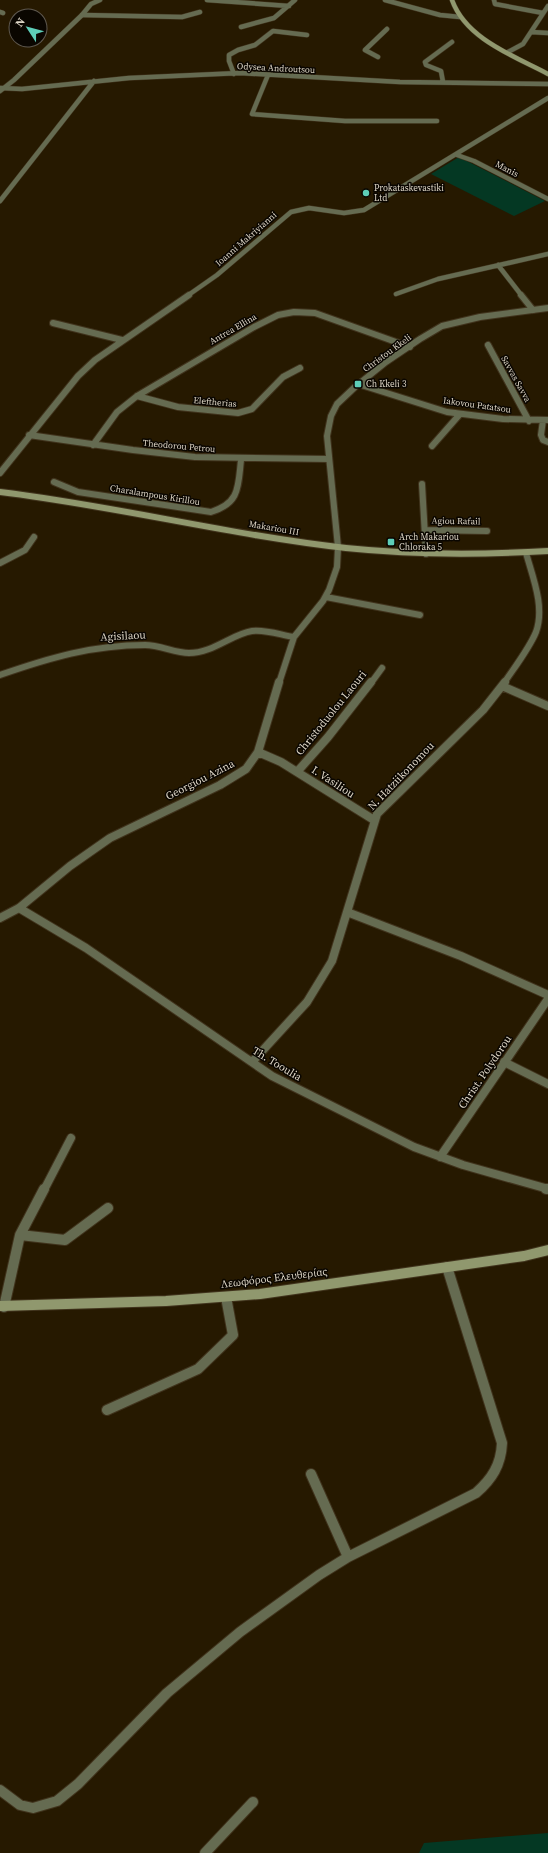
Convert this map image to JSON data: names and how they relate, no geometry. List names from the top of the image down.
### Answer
{
  "streets": {
    "main road": ["Makariou III", "Λεωφόρος Ελευθερίας"],
    "street": [
      "Odysea Androutsou",
      "Manis",
      "Ioanni Makriyianni",
      "Antrea Ellina",
      "Christou Kkeli",
      "Savvas Savva",
      "Eleftherias",
      "Iakovou Patatsou",
      "Theodorou Petrou",
      "Charalampous Kirillou",
      "Agiou Rafail",
      "Agisilaou",
      "Christoduolou Laouri",
      "N. Hatziikonomou",
      "Georgiou Azina",
      "I. Vasiliou",
      "Th. Tooulia",
      "Christ. Polydorou"
    ]
  },
  "crossings": [
    ["Manis", "Ioanni Makriyianni"],
    ["Ioanni Makriyianni", "Theodorou Petrou"],
    ["Antrea Ellina", "Christou Kkeli"],
    ["Antrea Ellina", "Eleftherias"],
    ["Antrea Ellina", "Theodorou Petrou"],
    ["Christou Kkeli", "Iakovou Patatsou"],
    ["Christou Kkeli", "Theodorou Petrou"],
    ["Christou Kkeli", "Makariou III"],
    ["Christou Kkeli", "Georgiou Azina"],
    ["Savvas Savva", "Iakovou Patatsou"],
    ["Theodorou Petrou", "Charalampous Kirillou"],
    ["Agiou Rafail", "Makariou III"],
    ["Makariou III", "N. Hatziikonomou"],
    ["Makariou III", "Georgiou Azina"],
    ["Agisilaou", "Georgiou Azina"],
    ["Christoduolou Laouri", "I. Vasiliou"],
    ["N. Hatziikonomou", "I. Vasiliou"],
    ["N. Hatziikonomou", "Th. Tooulia"],
    ["Georgiou Azina", "I. Vasiliou"],
    ["Georgiou Azina", "Th. Tooulia"],
    ["Th. Tooulia", "Christ. Polydorou"]
  ],
  "places": {
    "other": ["Prokataskevastiki Ltd"],
    "transit": ["Ch Kkeli 3", "Arch Makariou Chloraka 5"]
  },
  "north": "top left"
}
